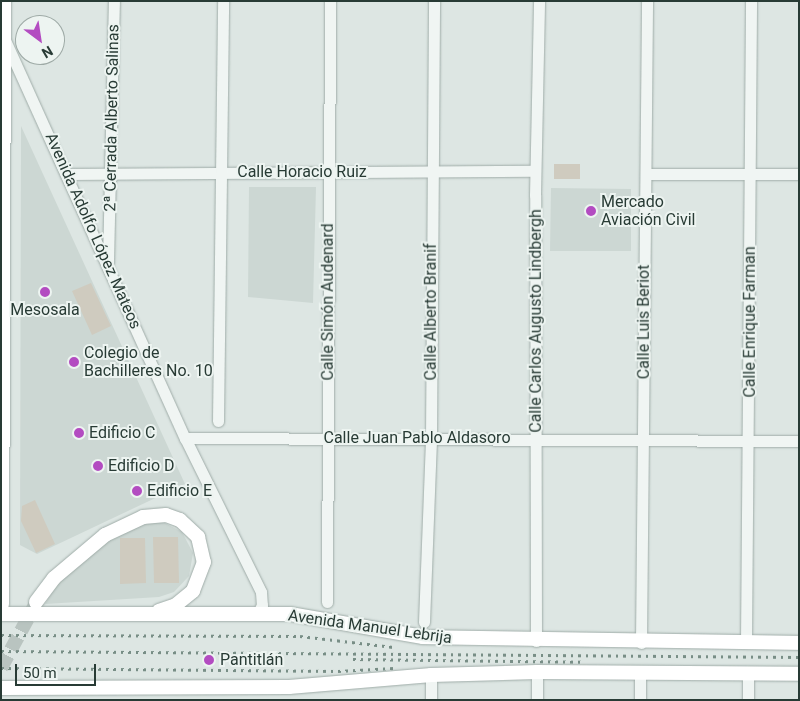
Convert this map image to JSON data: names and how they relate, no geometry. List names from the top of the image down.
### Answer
{
  "streets": {
    "main road": ["Avenida Manuel Lebrija"],
    "street": [
      "2ª Cerrada Alberto Salinas",
      "Calle Horacio Ruiz",
      "Avenida Adolfo López Mateos",
      "Calle Simón Audenard",
      "Calle Alberto Branif",
      "Calle Carlos Augusto Lindbergh",
      "Calle Luis Beriot",
      "Calle Enrique Farman",
      "Calle Juan Pablo Aldasoro"
    ]
  },
  "crossings": [
    ["2ª Cerrada Alberto Salinas", "Calle Horacio Ruiz"],
    ["2ª Cerrada Alberto Salinas", "Avenida Adolfo López Mateos"],
    ["Calle Horacio Ruiz", "Avenida Adolfo López Mateos"],
    ["Calle Horacio Ruiz", "Calle Simón Audenard"],
    ["Calle Horacio Ruiz", "Calle Alberto Branif"],
    ["Calle Horacio Ruiz", "Calle Carlos Augusto Lindbergh"],
    ["Avenida Adolfo López Mateos", "Calle Juan Pablo Aldasoro"],
    ["Avenida Adolfo López Mateos", "Avenida Manuel Lebrija"],
    ["Calle Simón Audenard", "Calle Juan Pablo Aldasoro"],
    ["Calle Alberto Branif", "Calle Juan Pablo Aldasoro"],
    ["Calle Carlos Augusto Lindbergh", "Calle Juan Pablo Aldasoro"],
    ["Calle Carlos Augusto Lindbergh", "Avenida Manuel Lebrija"],
    ["Calle Luis Beriot", "Calle Juan Pablo Aldasoro"],
    ["Calle Luis Beriot", "Avenida Manuel Lebrija"],
    ["Calle Enrique Farman", "Calle Juan Pablo Aldasoro"],
    ["Calle Enrique Farman", "Avenida Manuel Lebrija"]
  ],
  "places": [
    "Mercado Aviación Civil",
    "Mesosala",
    "Colegio de Bachilleres No. 10",
    "Edificio C",
    "Edificio D",
    "Edificio E",
    "Pantitlán"
  ],
  "scale_bar": "50 m",
  "north": "bottom right"
}
